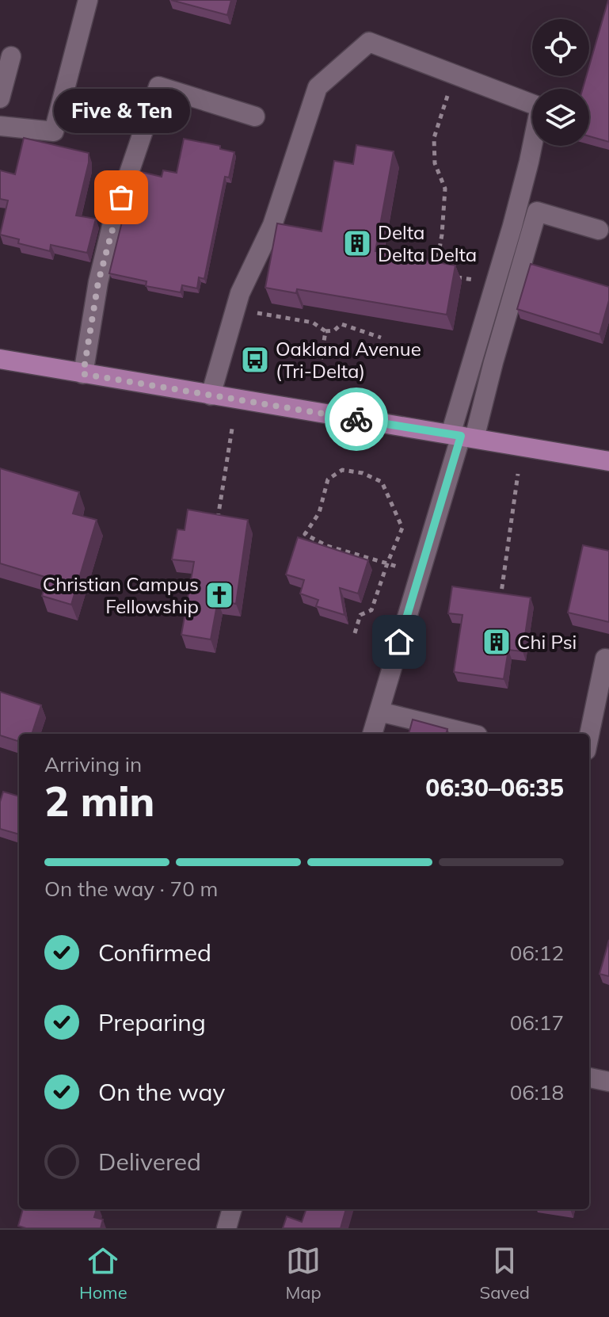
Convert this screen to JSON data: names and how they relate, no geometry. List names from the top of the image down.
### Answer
{
  "places": {
    "other": ["Five & Ten"],
    "building": ["Delta Delta Delta", "Chi Psi"],
    "bus stop": ["Oakland Avenue (Tri-Delta)"],
    "church": ["Christian Campus Fellowship"]
  },
  "page": {
    "bubble": "Five & Ten",
    "heading": ["2 min", "Arriving in", "06:30–06:35"],
    "bar": "On the way · 70 m",
    "list": [
      ["Confirmed", "06:12"],
      ["Preparing", "06:17"],
      ["On the way", "06:18"],
      "Delivered"
    ],
    "tabs": ["Home", "Map", "Saved"]
  }
}
